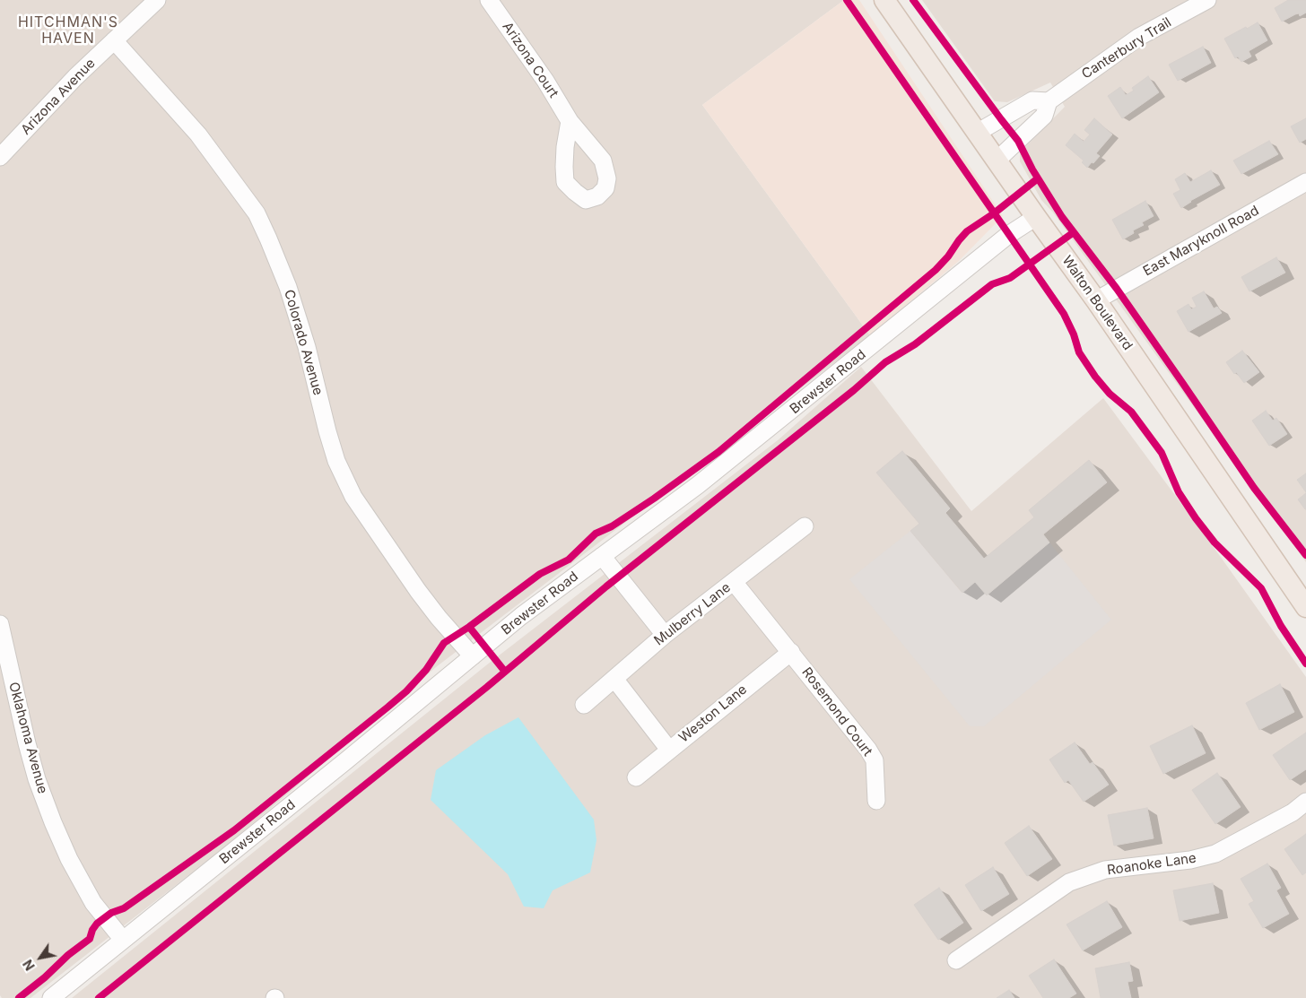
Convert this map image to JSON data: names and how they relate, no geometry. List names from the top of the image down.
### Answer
{
  "streets": {
    "main road": ["Walton Boulevard"],
    "street": [
      "Canterbury Trail",
      "Arizona Court",
      "Arizona Avenue",
      "East Maryknoll Road",
      "Colorado Avenue",
      "Brewster Road",
      "Mulberry Lane",
      "Rosemond Court",
      "Weston Lane",
      "Oklahoma Avenue",
      "Roanoke Lane"
    ]
  },
  "crossings": [
    ["Canterbury Trail", "Walton Boulevard"],
    ["Arizona Avenue", "Colorado Avenue"],
    ["East Maryknoll Road", "Walton Boulevard"],
    ["Walton Boulevard", "Brewster Road"],
    ["Colorado Avenue", "Brewster Road"],
    ["Brewster Road", "Oklahoma Avenue"],
    ["Mulberry Lane", "Rosemond Court"],
    ["Rosemond Court", "Weston Lane"]
  ],
  "districts": ["HITCHMAN'S HAVEN"],
  "north": "bottom left"
}
